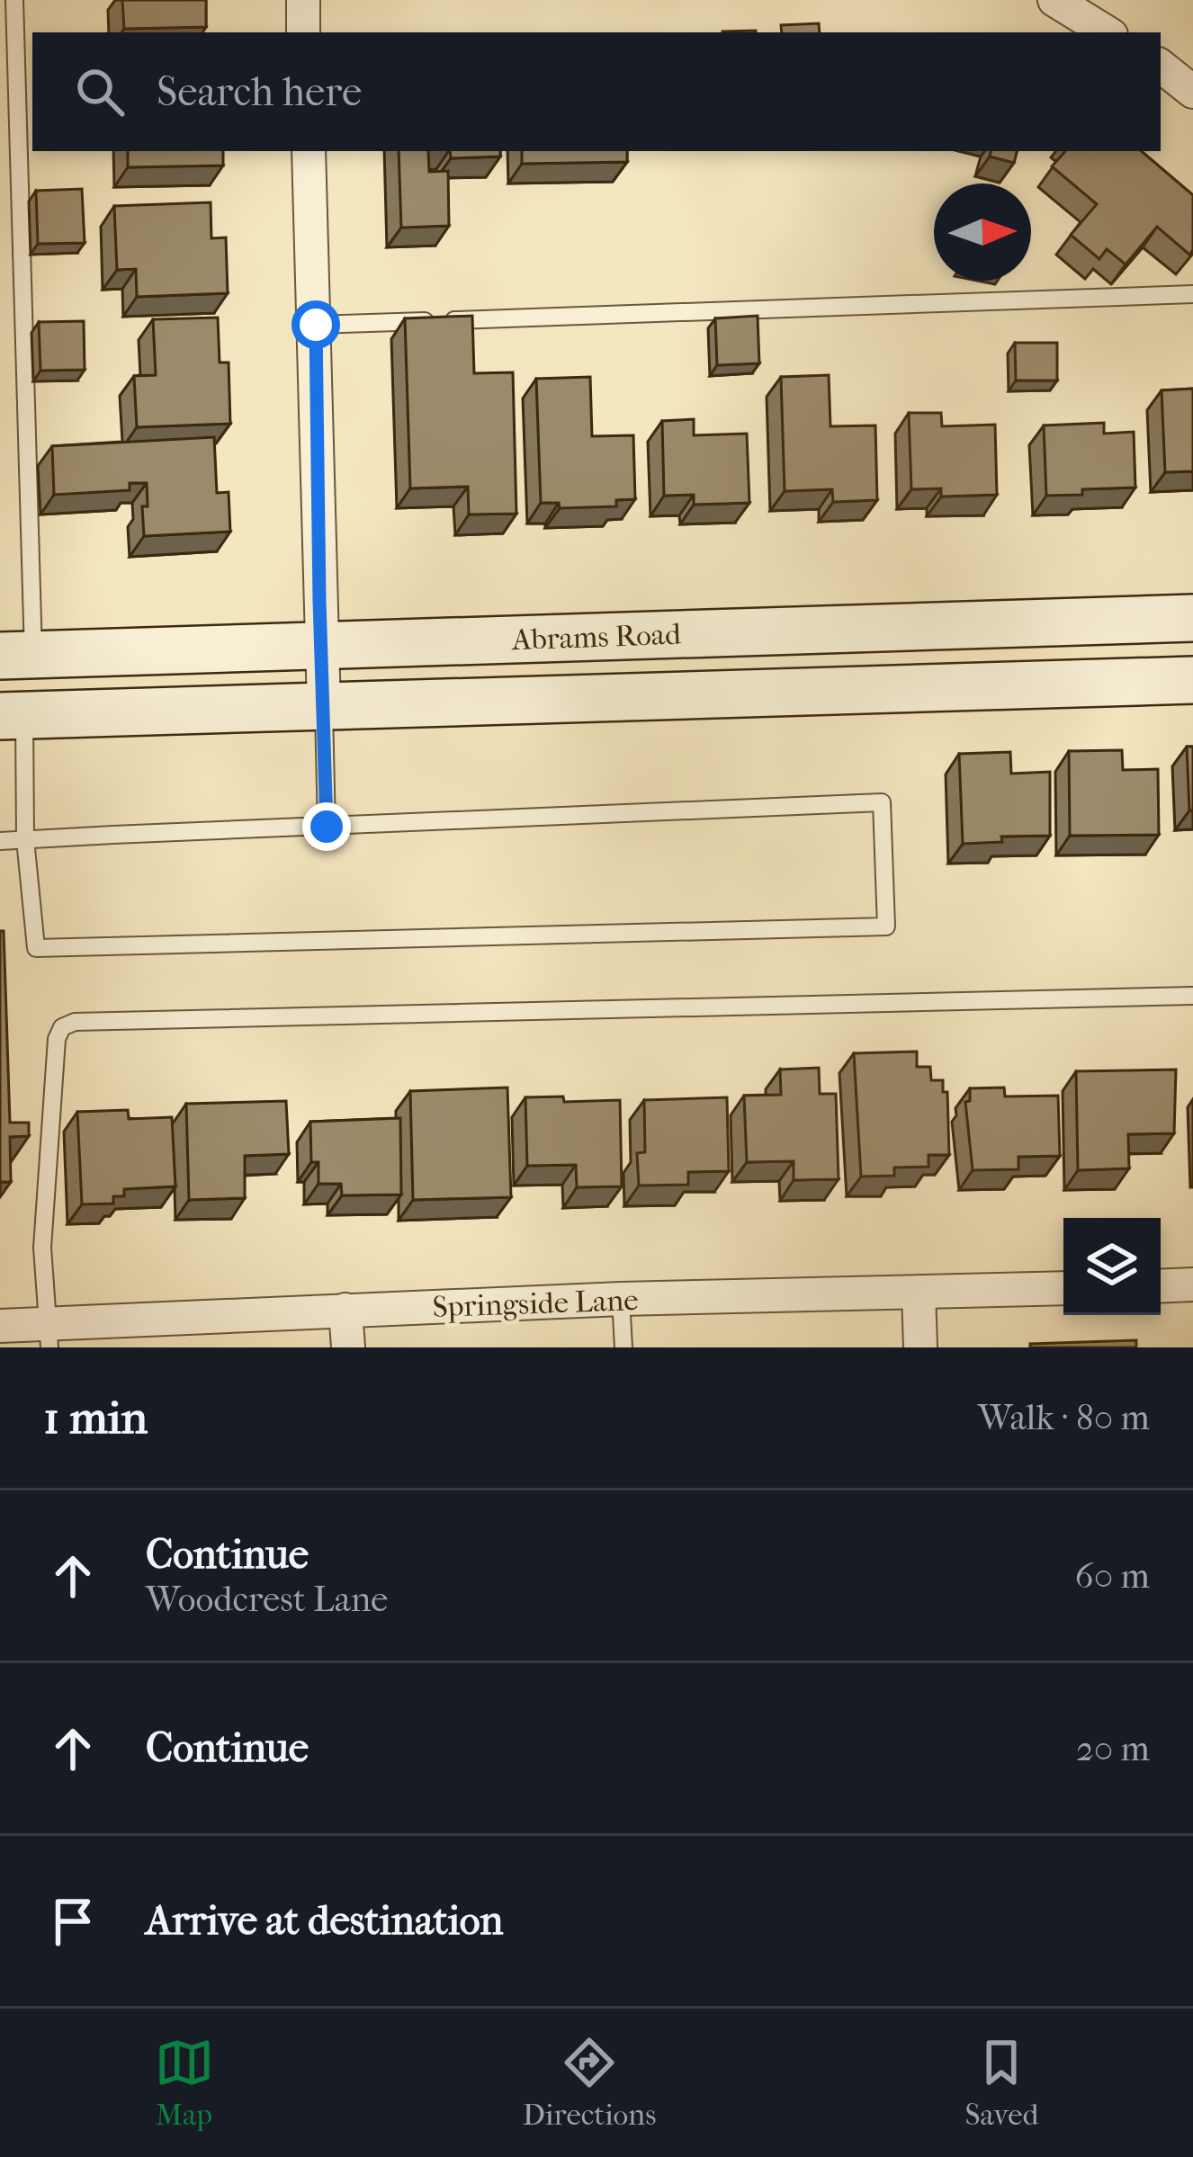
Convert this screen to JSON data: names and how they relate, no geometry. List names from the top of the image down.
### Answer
{
  "streets": {
    "main road": ["Abrams Road"],
    "street": ["Springside Lane"]
  },
  "north": "right",
  "page": {
    "search": "Search here",
    "heading": ["1 min", "Walk · 80 m"],
    "list": [
      ["Continue", "Woodcrest Lane", "60 m"],
      ["Continue", "20 m"],
      "Arrive at destination"
    ],
    "nav": ["Map", "Directions", "Saved"]
  }
}
